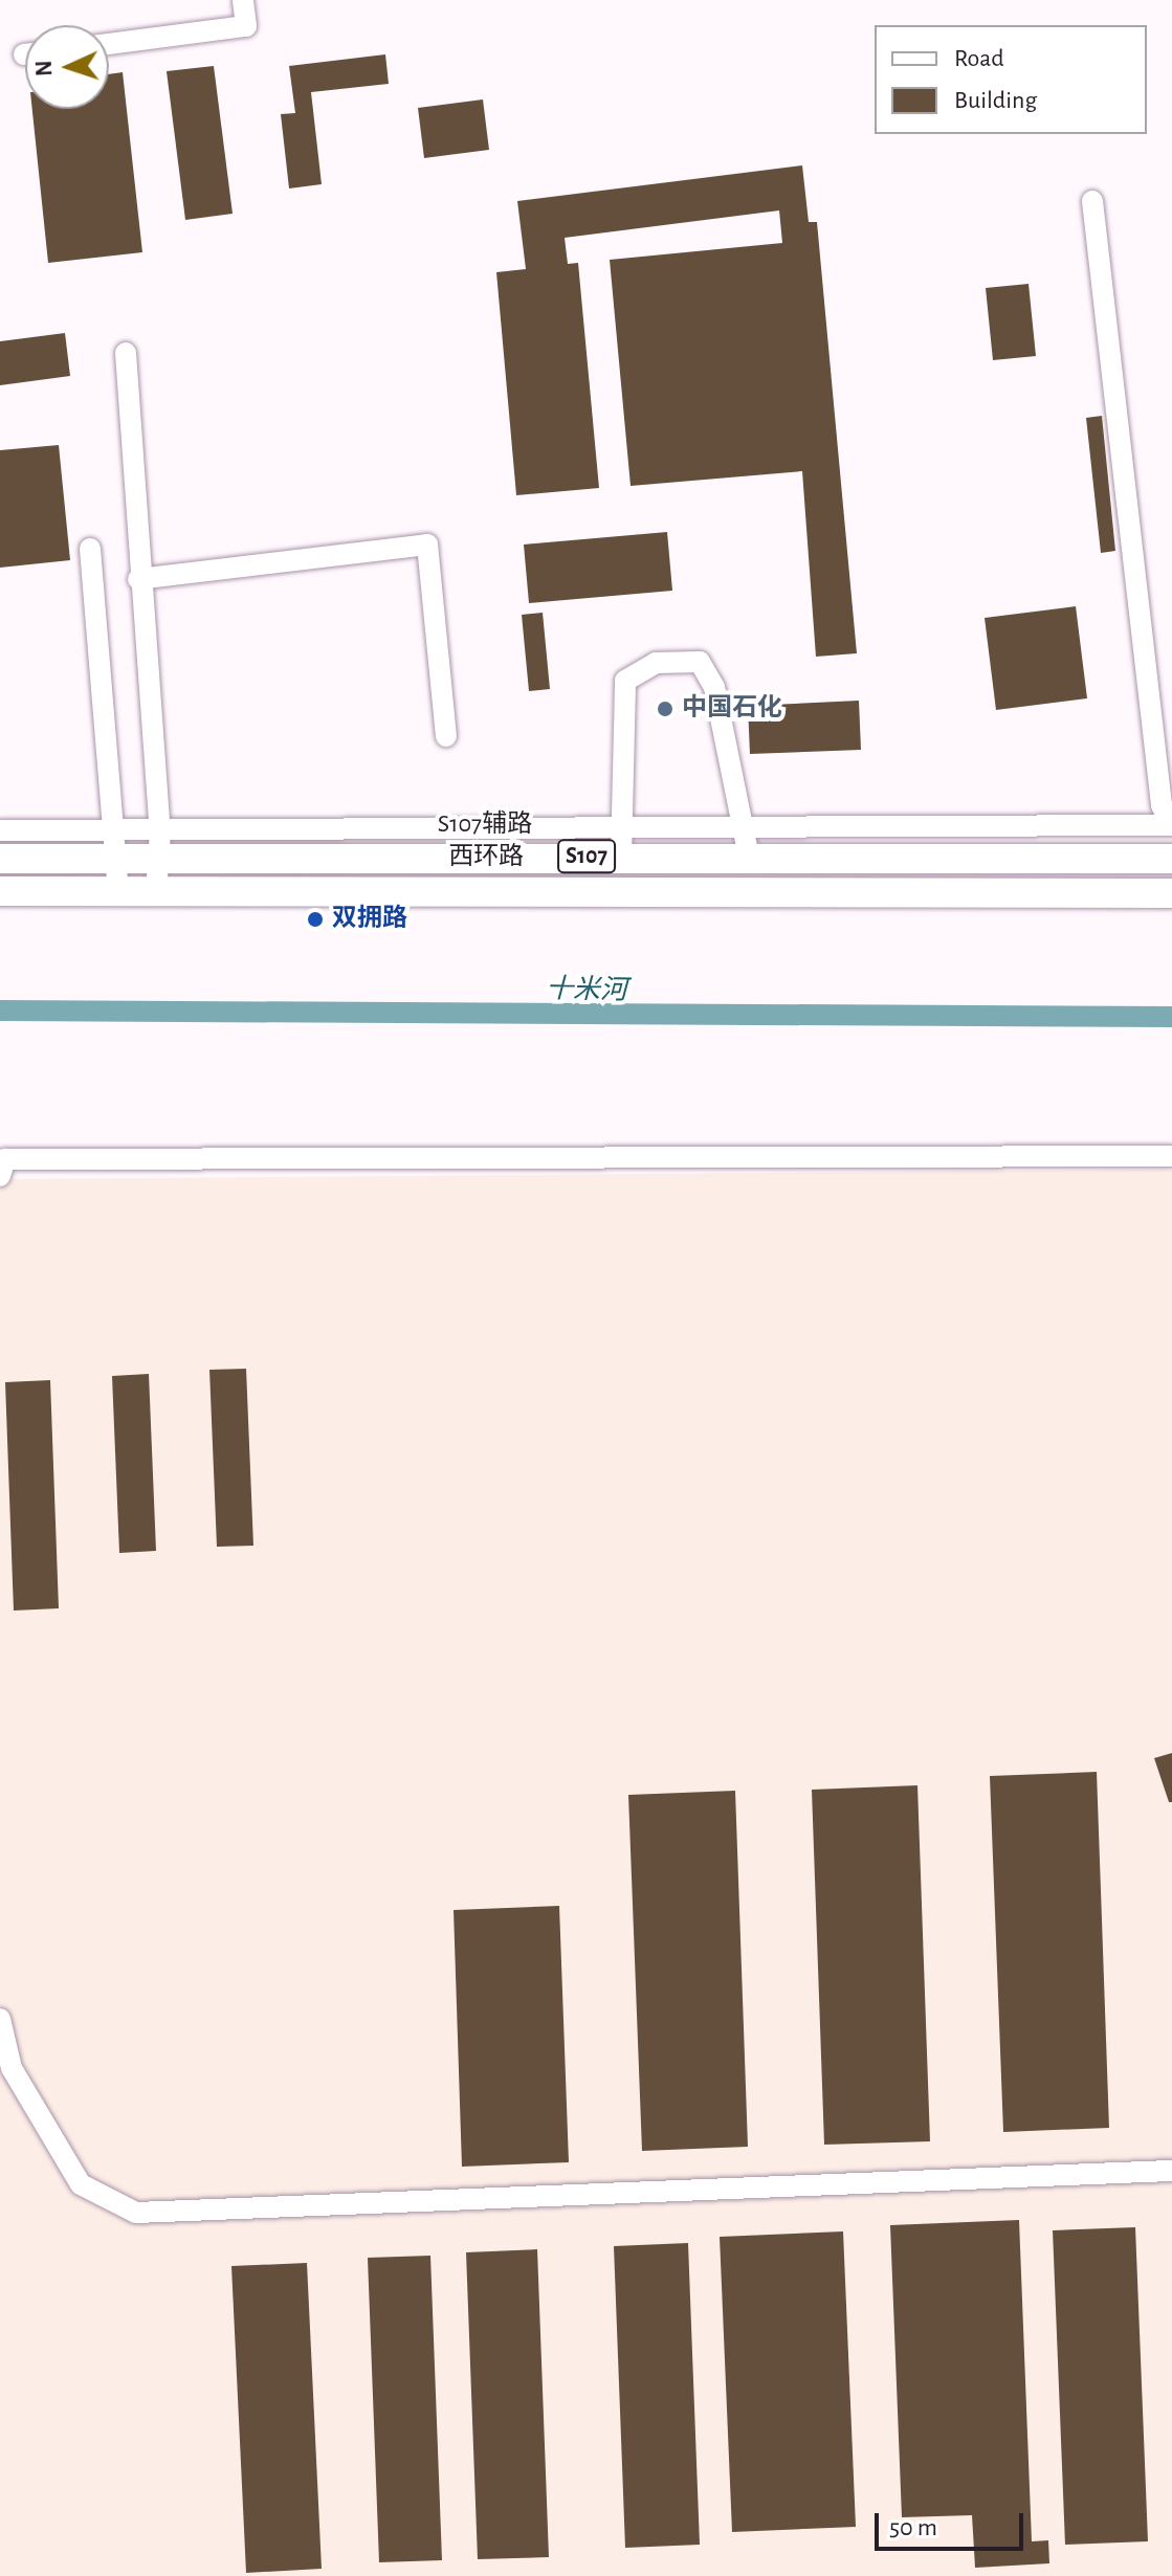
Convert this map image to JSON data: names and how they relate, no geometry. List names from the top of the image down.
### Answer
{
  "streets": {
    "highway": ["S107", "西环路"],
    "street": ["S107辅路"]
  },
  "crossings": [
    ["S107辅路", "西环路"]
  ],
  "water": ["十米河"],
  "places": ["中国石化", "双拥路"],
  "legend": ["Road", "Building"],
  "scale_bar": "50 m",
  "north": "left"
}
